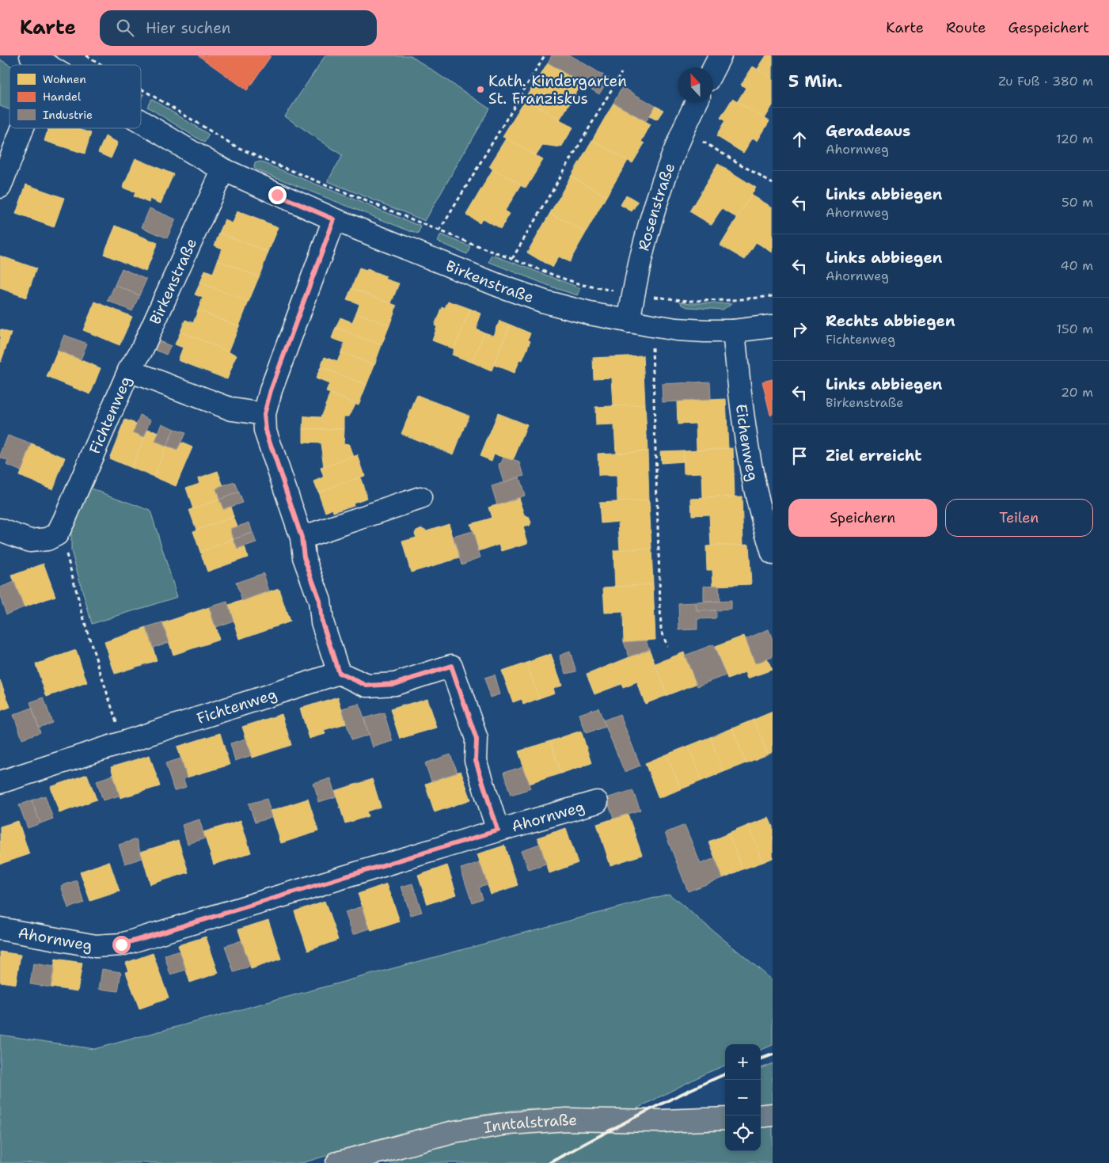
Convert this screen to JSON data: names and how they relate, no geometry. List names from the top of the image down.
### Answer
{
  "streets": {
    "main road": ["Inntalstraße"],
    "street": [
      "Rosenstraße",
      "Birkenstraße",
      "Fichtenweg",
      "Eichenweg",
      "Ahornweg"
    ]
  },
  "crossings": [
    ["Rosenstraße", "Birkenstraße"],
    ["Birkenstraße", "Fichtenweg"],
    ["Birkenstraße", "Eichenweg"],
    ["Fichtenweg", "Ahornweg"]
  ],
  "places": ["Kath. Kindergarten St. Franziskus"],
  "legend": ["Wohnen", "Handel", "Industrie"],
  "north": "top",
  "page": {
    "header": "Karte",
    "search": "Hier suchen",
    "nav": ["Karte", "Route", "Gespeichert"],
    "heading": ["5 Min.", "Zu Fuß · 380 m"],
    "list": [
      ["Geradeaus", "Ahornweg", "120 m"],
      ["Links abbiegen", "Ahornweg", "50 m"],
      ["Links abbiegen", "Ahornweg", "40 m"],
      ["Rechts abbiegen", "Fichtenweg", "150 m"],
      ["Links abbiegen", "Birkenstraße", "20 m"],
      "Ziel erreicht"
    ],
    "buttons": ["Speichern", "Teilen"],
    "map_buttons": ["+", "−"]
  }
}
